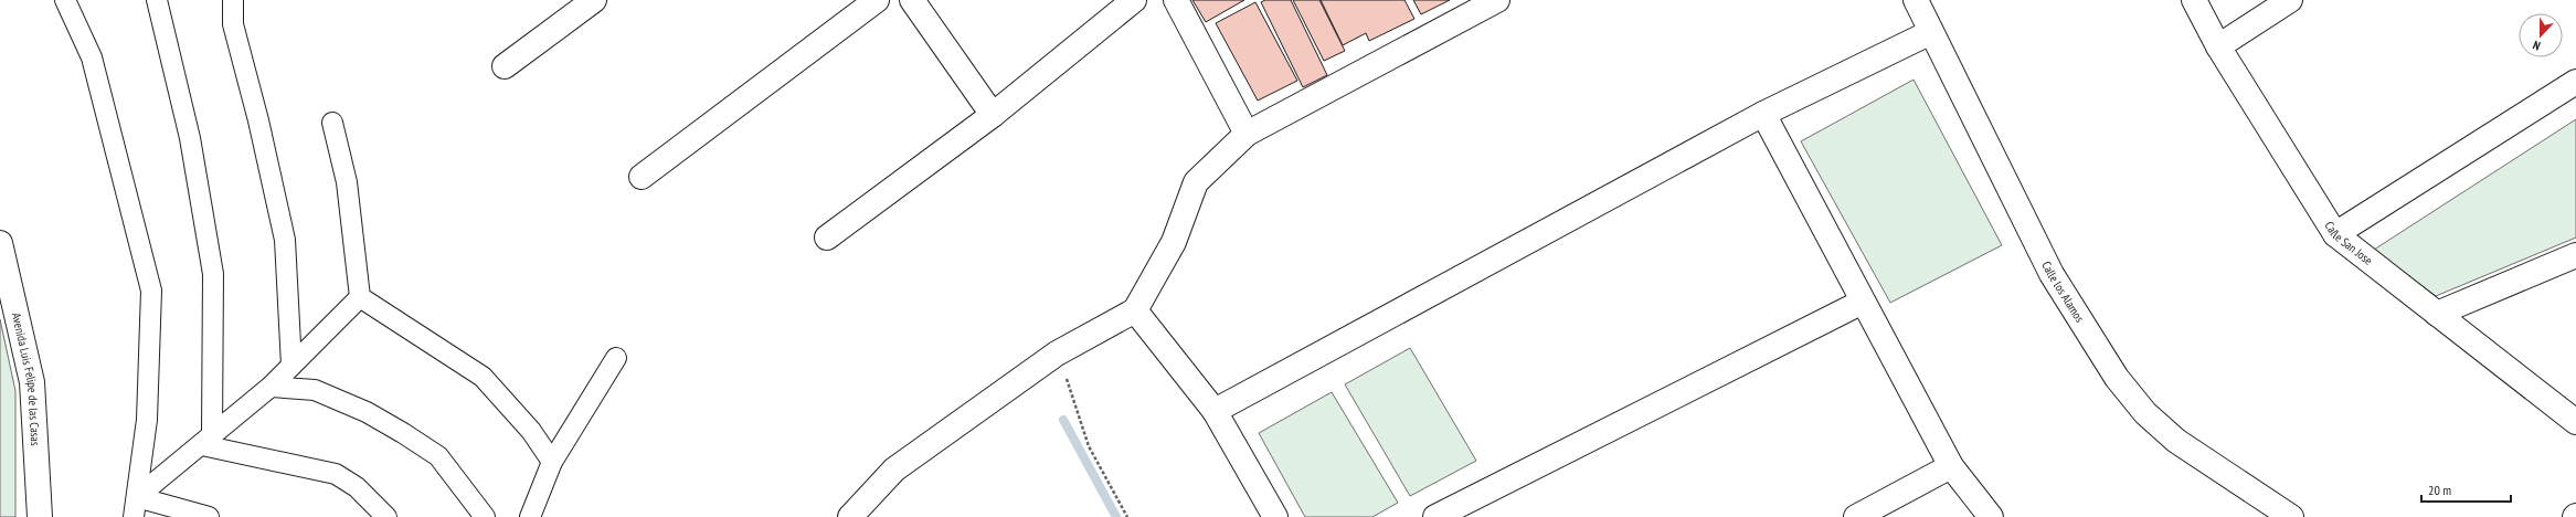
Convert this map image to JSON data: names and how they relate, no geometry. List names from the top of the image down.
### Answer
{
  "streets": {
    "street": ["Calle San Jose", "Calle los Alamos", "Avenida Luis Felipe de las Casas"]
  },
  "scale_bar": "20 m",
  "north": "bottom"
}
